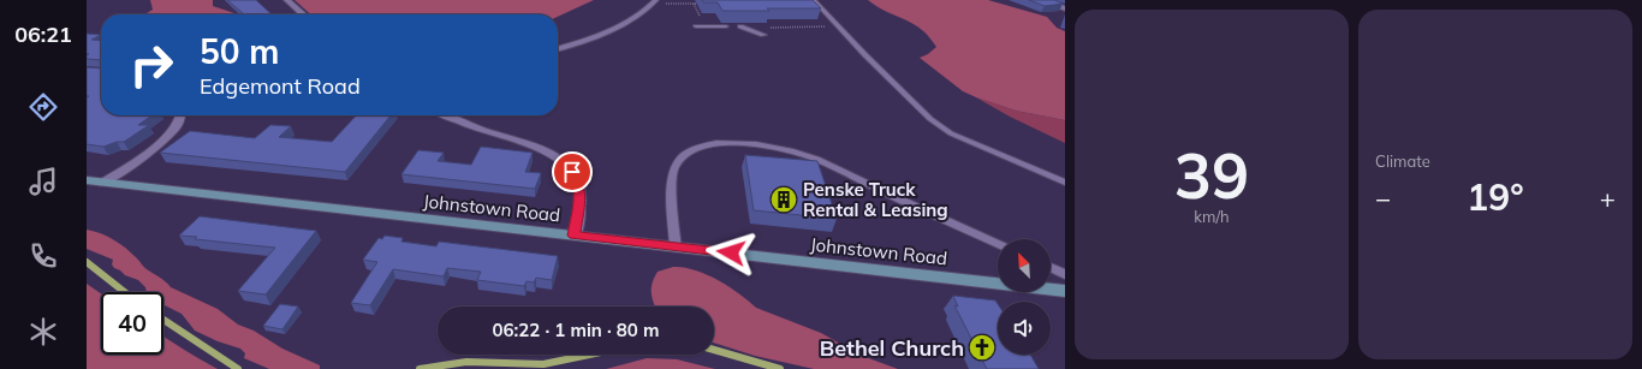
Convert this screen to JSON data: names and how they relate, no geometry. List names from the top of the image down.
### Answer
{
  "streets": {
    "street": ["Johnstown Road"]
  },
  "places": {
    "building": ["Penske Truck Rental & Leasing"],
    "church": ["Bethel Church"]
  },
  "north": "top left",
  "page": {
    "tabs": "06:21",
    "tile": [
      ["39", "km/h"],
      "Climate"
    ],
    "turn": ["50 m", "Edgemont Road"],
    "heat": ["−", "19°", "+"],
    "limit": "40",
    "trip": "06:22 · 1 min · 80 m"
  }
}
